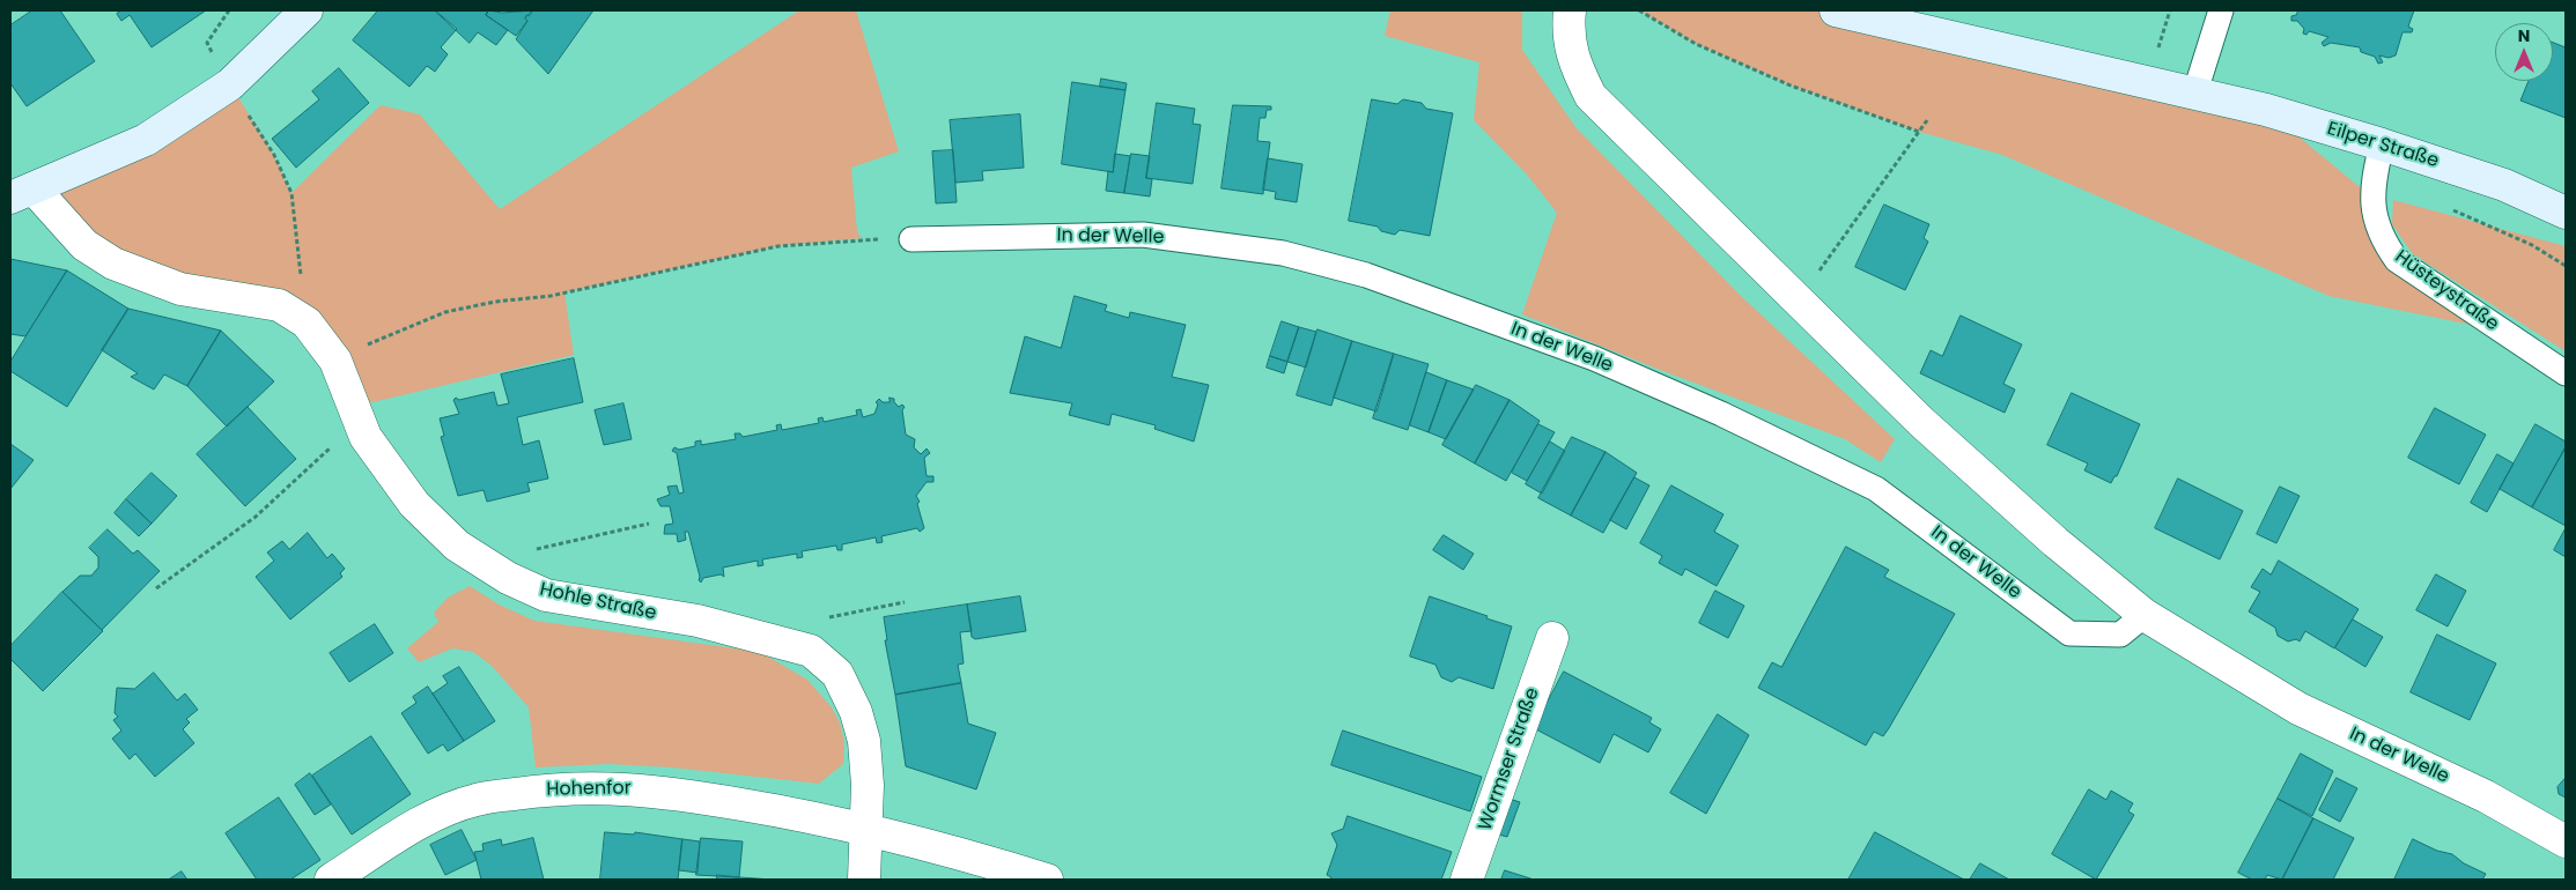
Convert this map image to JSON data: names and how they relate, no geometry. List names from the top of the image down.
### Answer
{
  "streets": {
    "main road": ["Eilper Straße"],
    "street": [
      "In der Welle",
      "Hohle Straße",
      "Wormser Straße",
      "Hohenfor"
    ],
    "lane": ["Hüsteystraße"]
  },
  "crossings": [
    ["Eilper Straße", "Hüsteystraße"],
    ["Hohle Straße", "Hohenfor"]
  ],
  "north": "top"
}
